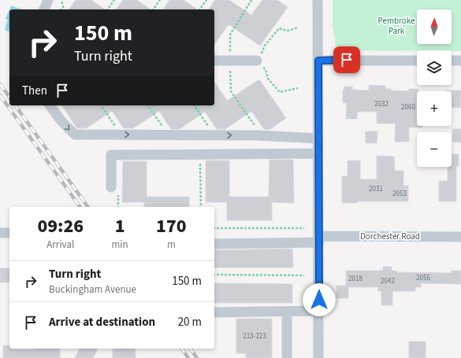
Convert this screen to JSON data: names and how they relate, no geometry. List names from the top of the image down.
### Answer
{
  "streets": {
    "street": ["Dorchester Road"]
  },
  "parks": ["Pembroke Park"],
  "house_numbers": [
    "2032",
    "2060",
    "2031",
    "2053",
    "2056",
    "2018",
    "2042",
    "213-223"
  ],
  "north": "top",
  "page": {
    "map_buttons": ["+", "−"],
    "turn": ["150 m", "Turn right"],
    "then": "Then",
    "eta": [
      "09:26",
      "Arrival",
      "1",
      "min",
      "170",
      "m"
    ],
    "list": [
      {
        "name": "Turn right",
        "note": "Buckingham Avenue",
        "value": "150 m"
      },
      {
        "name": "Arrive at destination",
        "value": "20 m"
      }
    ]
  }
}
